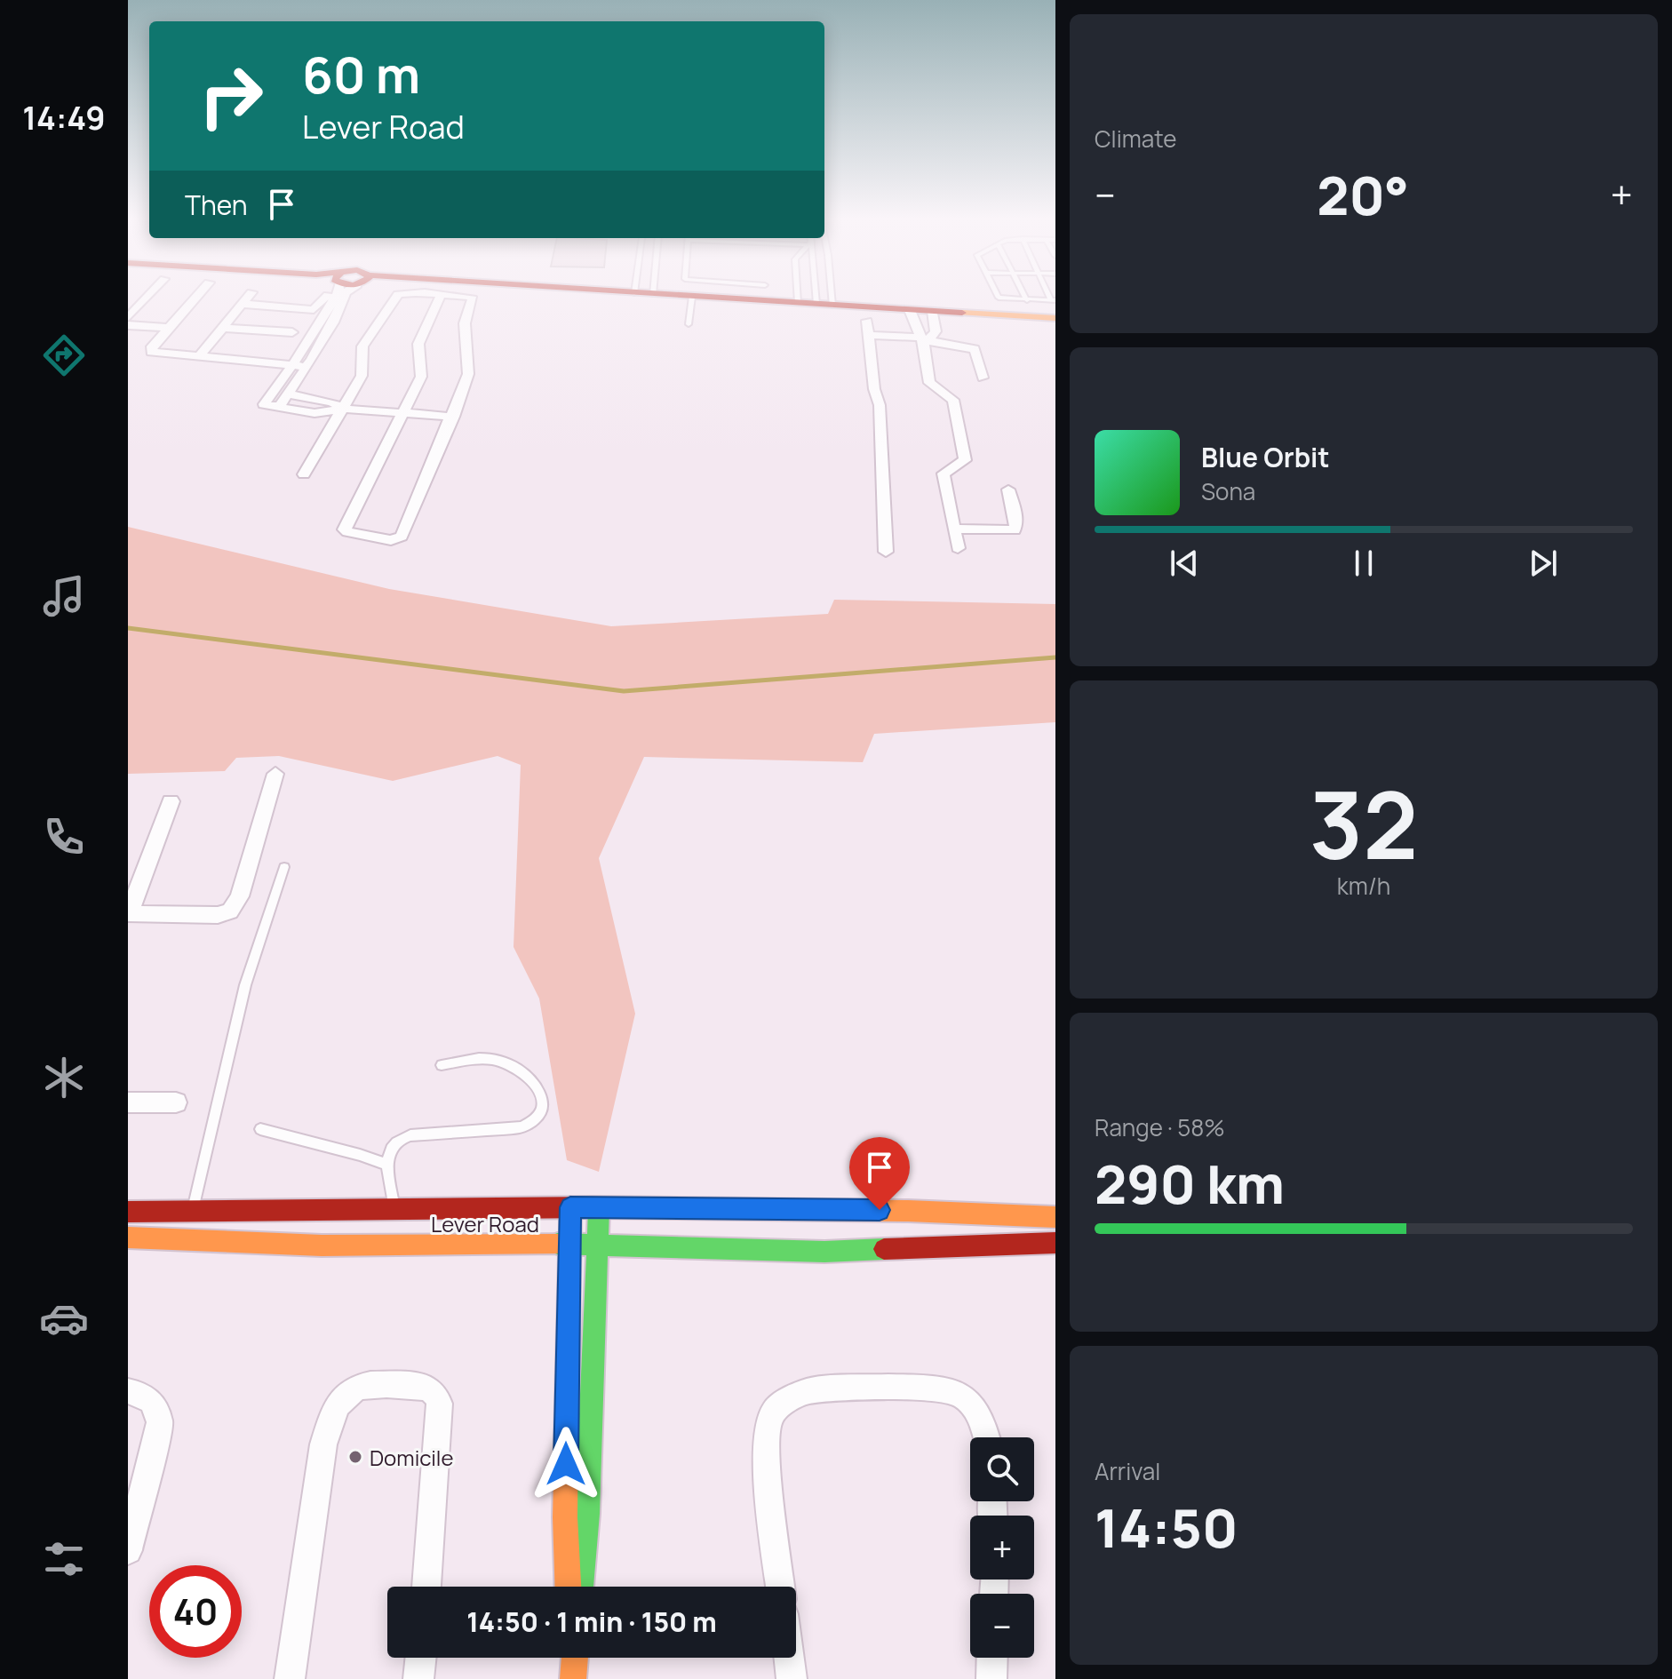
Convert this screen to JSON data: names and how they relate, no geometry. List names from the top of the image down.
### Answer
{
  "streets": {
    "street": ["Lever Road"]
  },
  "places": ["Domicile"],
  "page": {
    "tabs": "14:49",
    "tile": [
      "Climate",
      ["32", "km/h"],
      ["Range · 58%", "290 km"],
      ["Arrival", "14:50"]
    ],
    "turn": ["60 m", "Lever Road"],
    "heat": ["−", "20°", "+"],
    "then": "Then",
    "song": ["Blue Orbit", "Sona"],
    "map_buttons": ["+", "−"],
    "limit": "40",
    "trip": "14:50 · 1 min · 150 m"
  }
}
